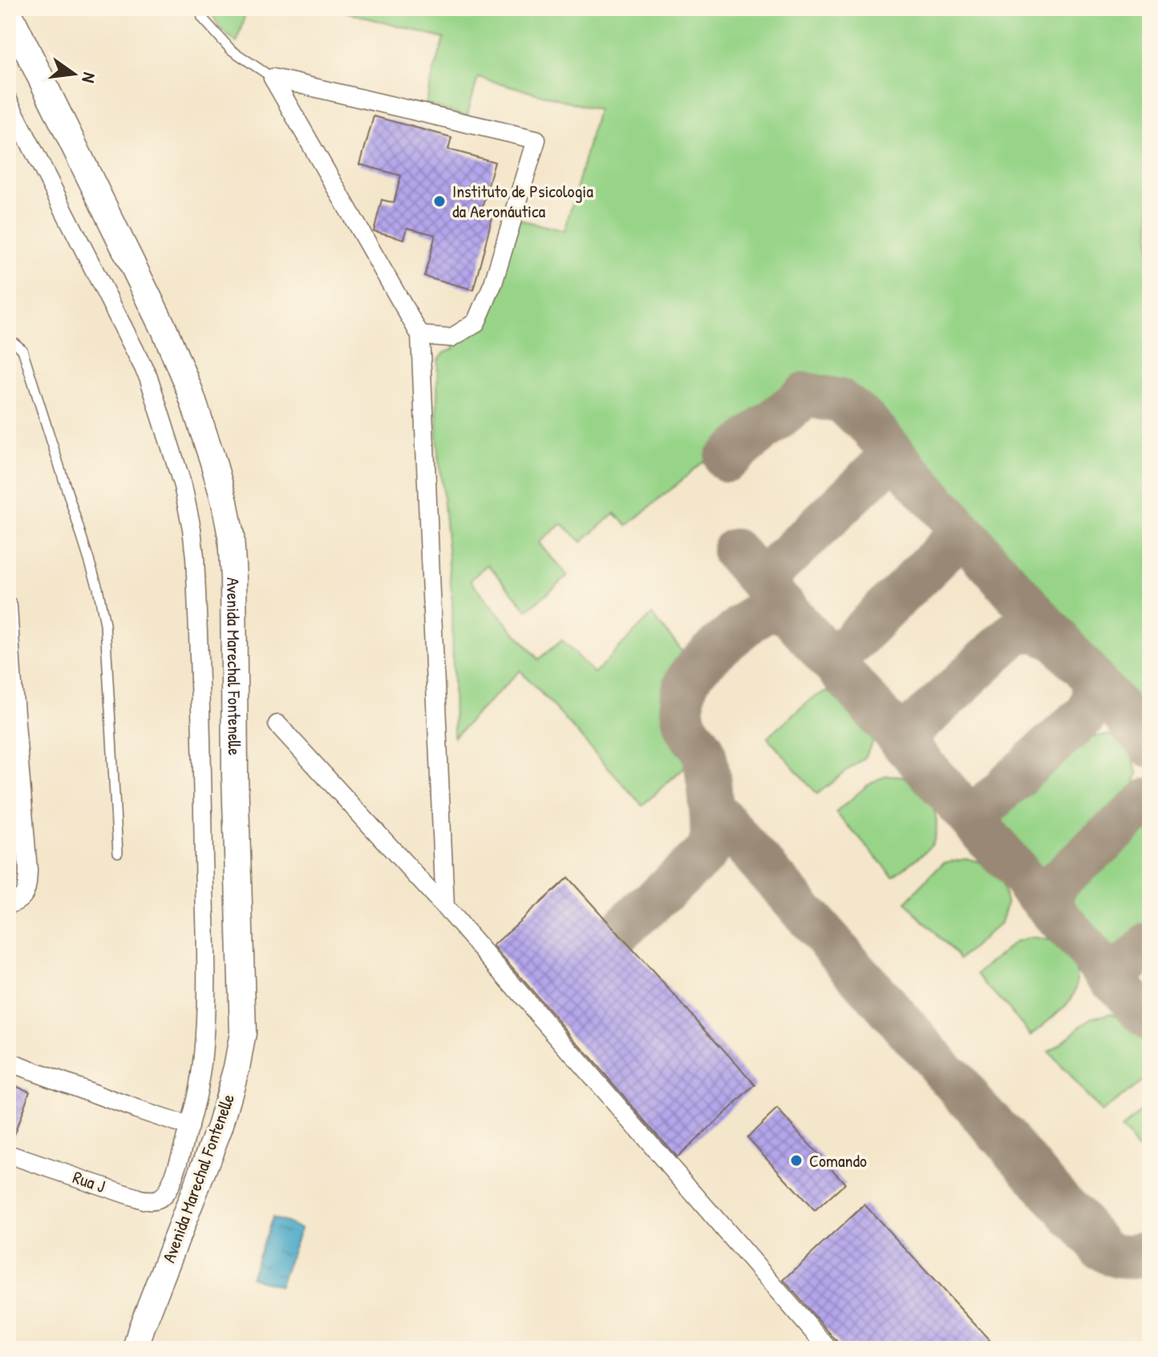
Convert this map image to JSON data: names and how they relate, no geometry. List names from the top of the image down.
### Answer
{
  "streets": {
    "main road": ["Avenida Marechal Fontenelle"],
    "street": ["Rua J"]
  },
  "places": ["Instituto de Psicologia da Aeronáutica", "Comando"],
  "north": "right"
}
